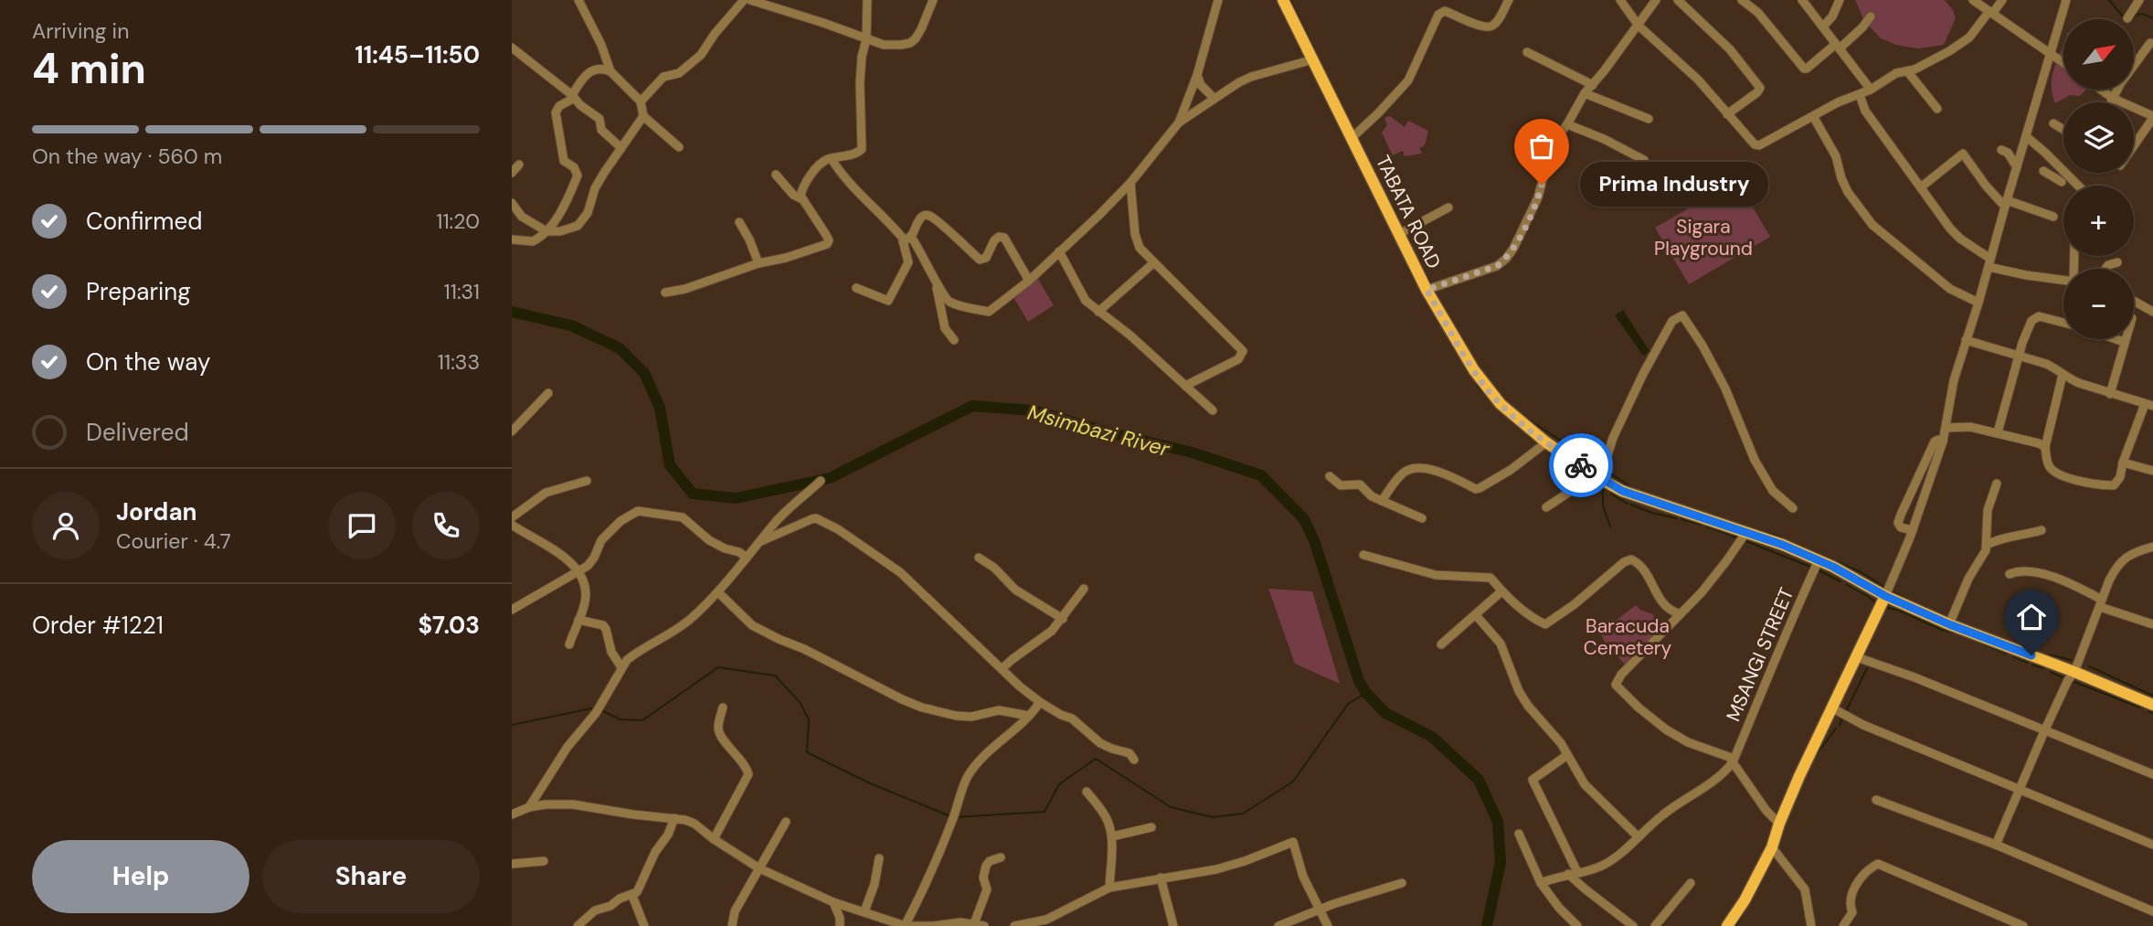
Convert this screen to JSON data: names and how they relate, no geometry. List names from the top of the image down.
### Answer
{
  "streets": {
    "main road": ["TABATA ROAD"],
    "street": ["MSANGI STREET"]
  },
  "crossings": [
    ["TABATA ROAD", "MSANGI STREET"]
  ],
  "water": ["Msimbazi River"],
  "parks": ["Sigara Playground", "Baracuda Cemetery"],
  "places": ["Prima Industry"],
  "north": "top right",
  "page": {
    "heading": ["4 min", "Arriving in", "11:45–11:50"],
    "panel": [
      "Jordan",
      "Courier · 4.7",
      "Order #1221",
      "$7.03"
    ],
    "map_buttons": ["+", "−"],
    "bar": "On the way · 560 m",
    "bubble": "Prima Industry",
    "list": [
      ["Confirmed", "11:20"],
      ["Preparing", "11:31"],
      ["On the way", "11:33"],
      "Delivered"
    ],
    "buttons": ["Help", "Share"]
  }
}
